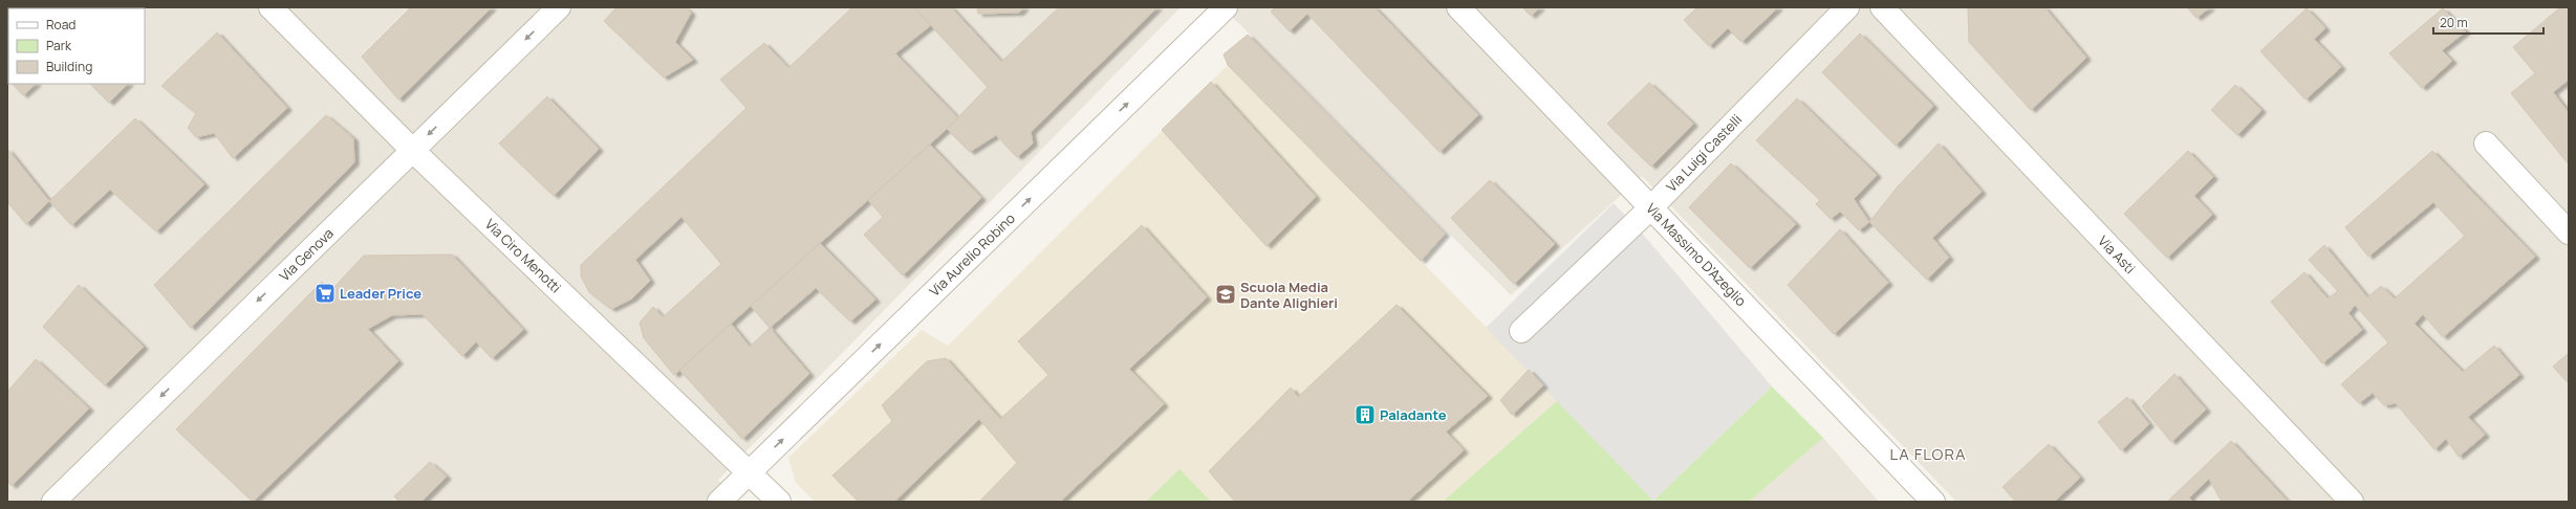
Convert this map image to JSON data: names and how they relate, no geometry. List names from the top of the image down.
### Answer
{
  "streets": {
    "street": [
      "Via Luigi Castelli",
      "Via Genova",
      "Via Aurelio Robino",
      "Via Massimo D'Azeglio",
      "Via Asti",
      "Via Ciro Menotti"
    ]
  },
  "crossings": [
    ["Via Luigi Castelli", "Via Massimo D'Azeglio"],
    ["Via Genova", "Via Ciro Menotti"],
    ["Via Aurelio Robino", "Via Ciro Menotti"]
  ],
  "one_way": ["Via Genova", "Via Aurelio Robino"],
  "districts": ["LA FLORA"],
  "places": {
    "supermarket": ["Leader Price"],
    "school or university": ["Scuola Media Dante Alighieri"],
    "building": ["Paladante"]
  },
  "legend": ["Road", "Park", "Building"],
  "scale_bar": "20 m"
}
